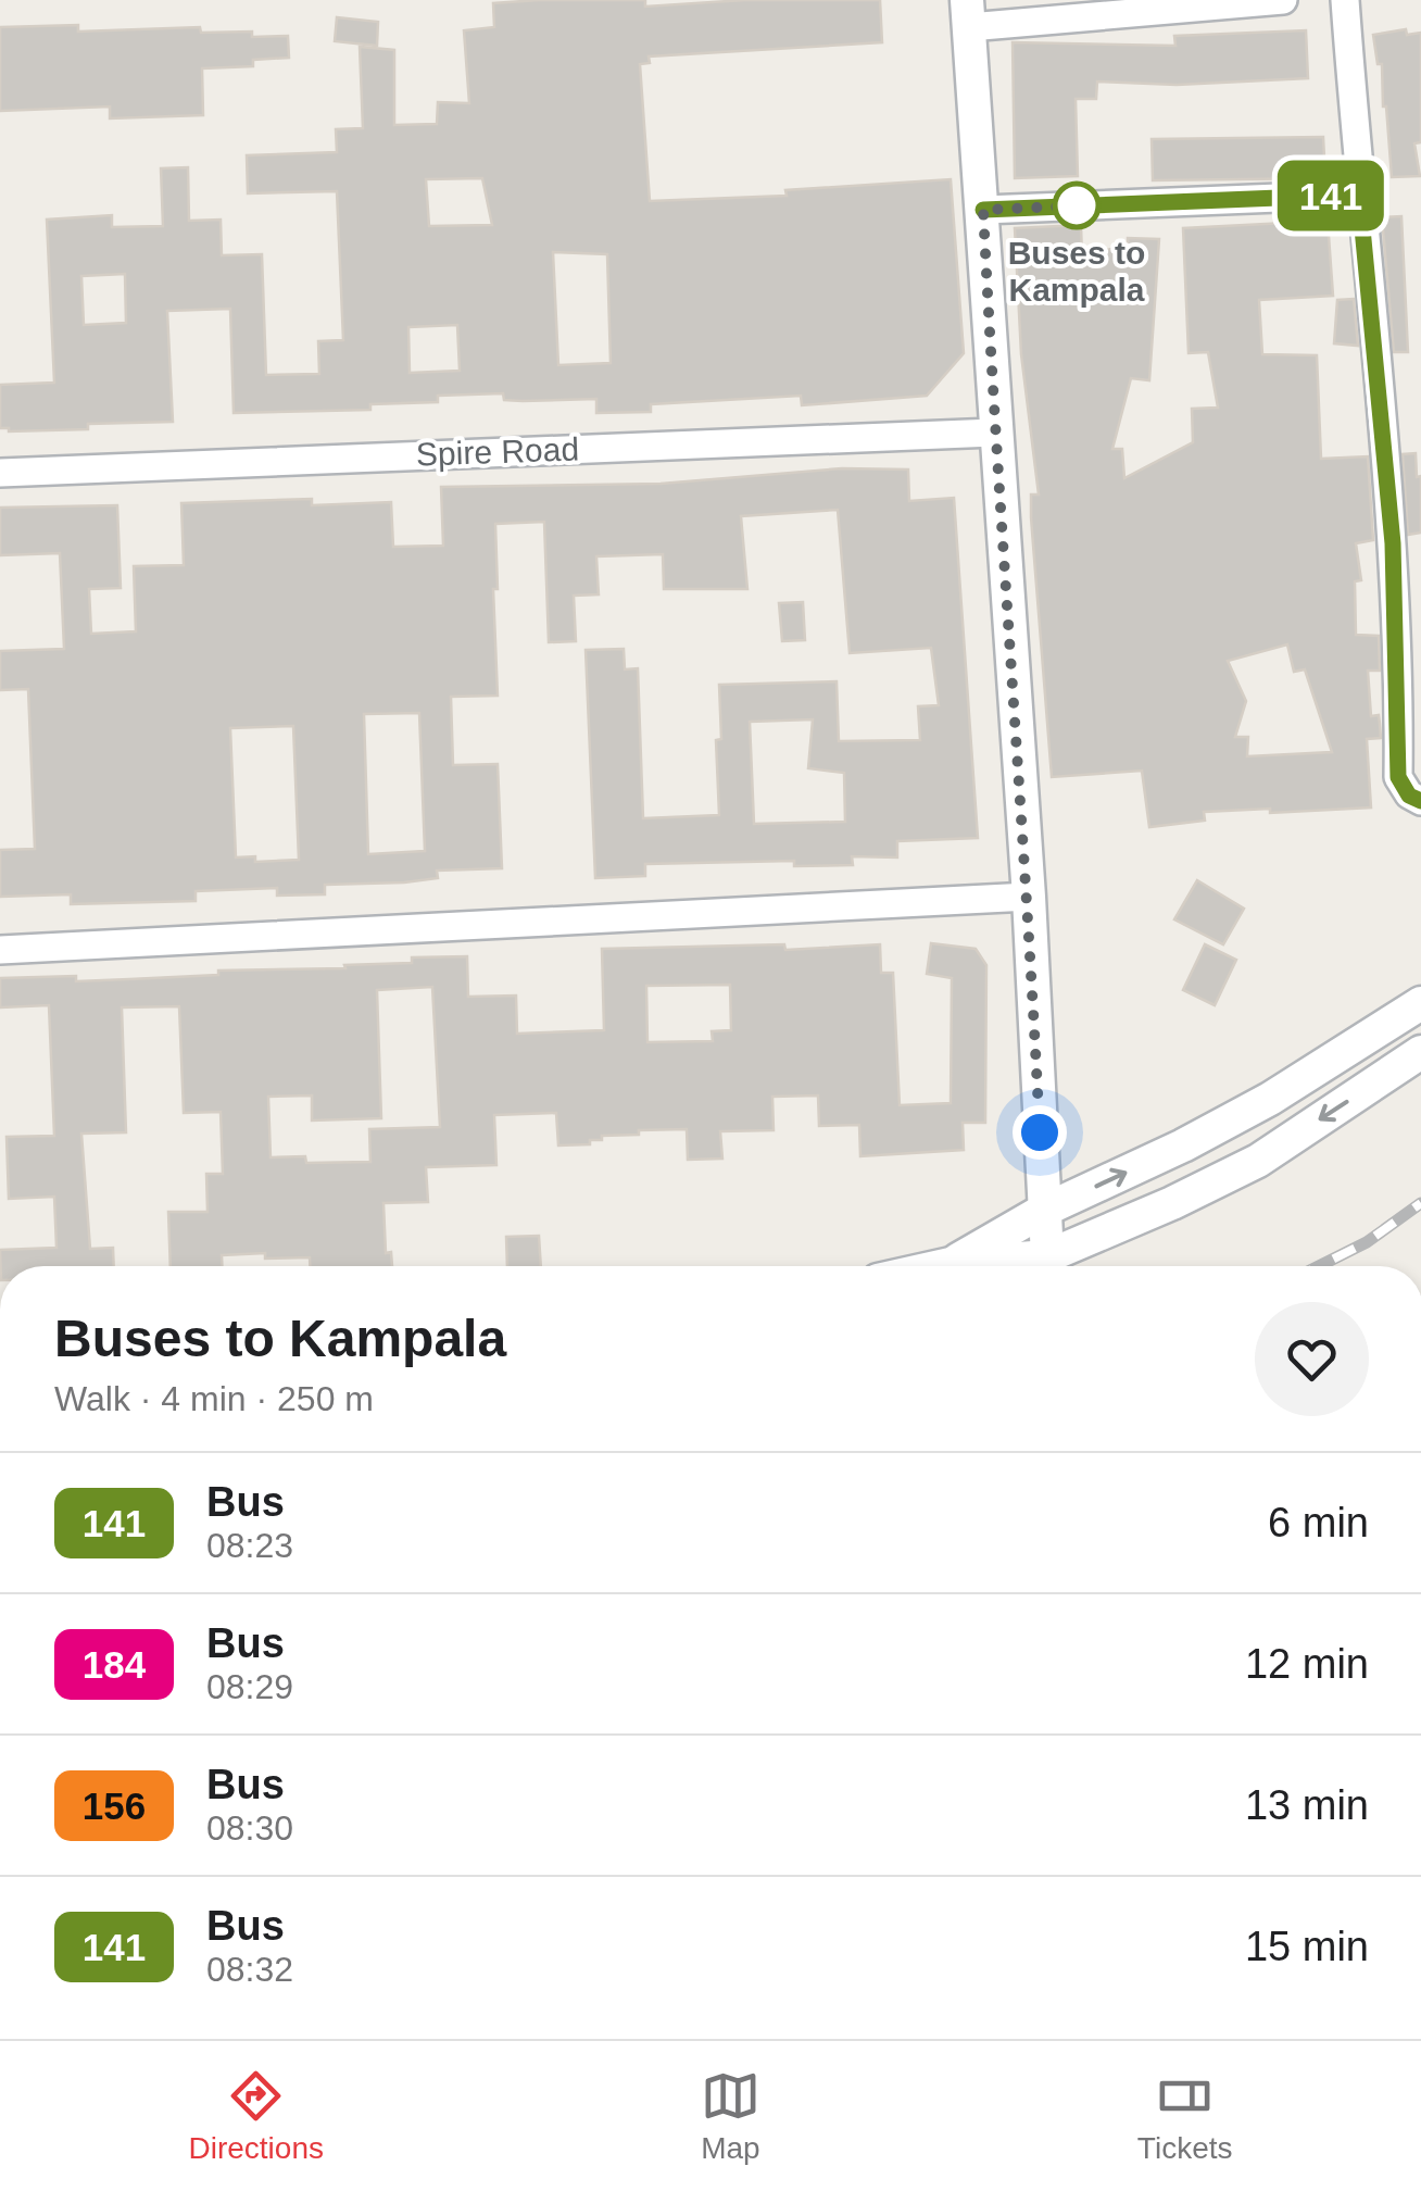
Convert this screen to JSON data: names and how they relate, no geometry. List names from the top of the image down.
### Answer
{
  "streets": {
    "street": ["Spire Road"]
  },
  "places": ["Buses to Kampala"],
  "lines": ["bus line 141"],
  "page": {
    "on_map": "141",
    "heading": ["Buses to Kampala", "Walk · 4 min · 250 m"],
    "list": [
      {
        "mark": "141",
        "name": "Bus",
        "note": "08:23",
        "value": "6 min"
      },
      {
        "mark": "184",
        "name": "Bus",
        "note": "08:29",
        "value": "12 min"
      },
      {
        "mark": "156",
        "name": "Bus",
        "note": "08:30",
        "value": "13 min"
      },
      {
        "mark": "141",
        "name": "Bus",
        "note": "08:32",
        "value": "15 min"
      }
    ],
    "tabs": ["Directions", "Map", "Tickets"]
  }
}
